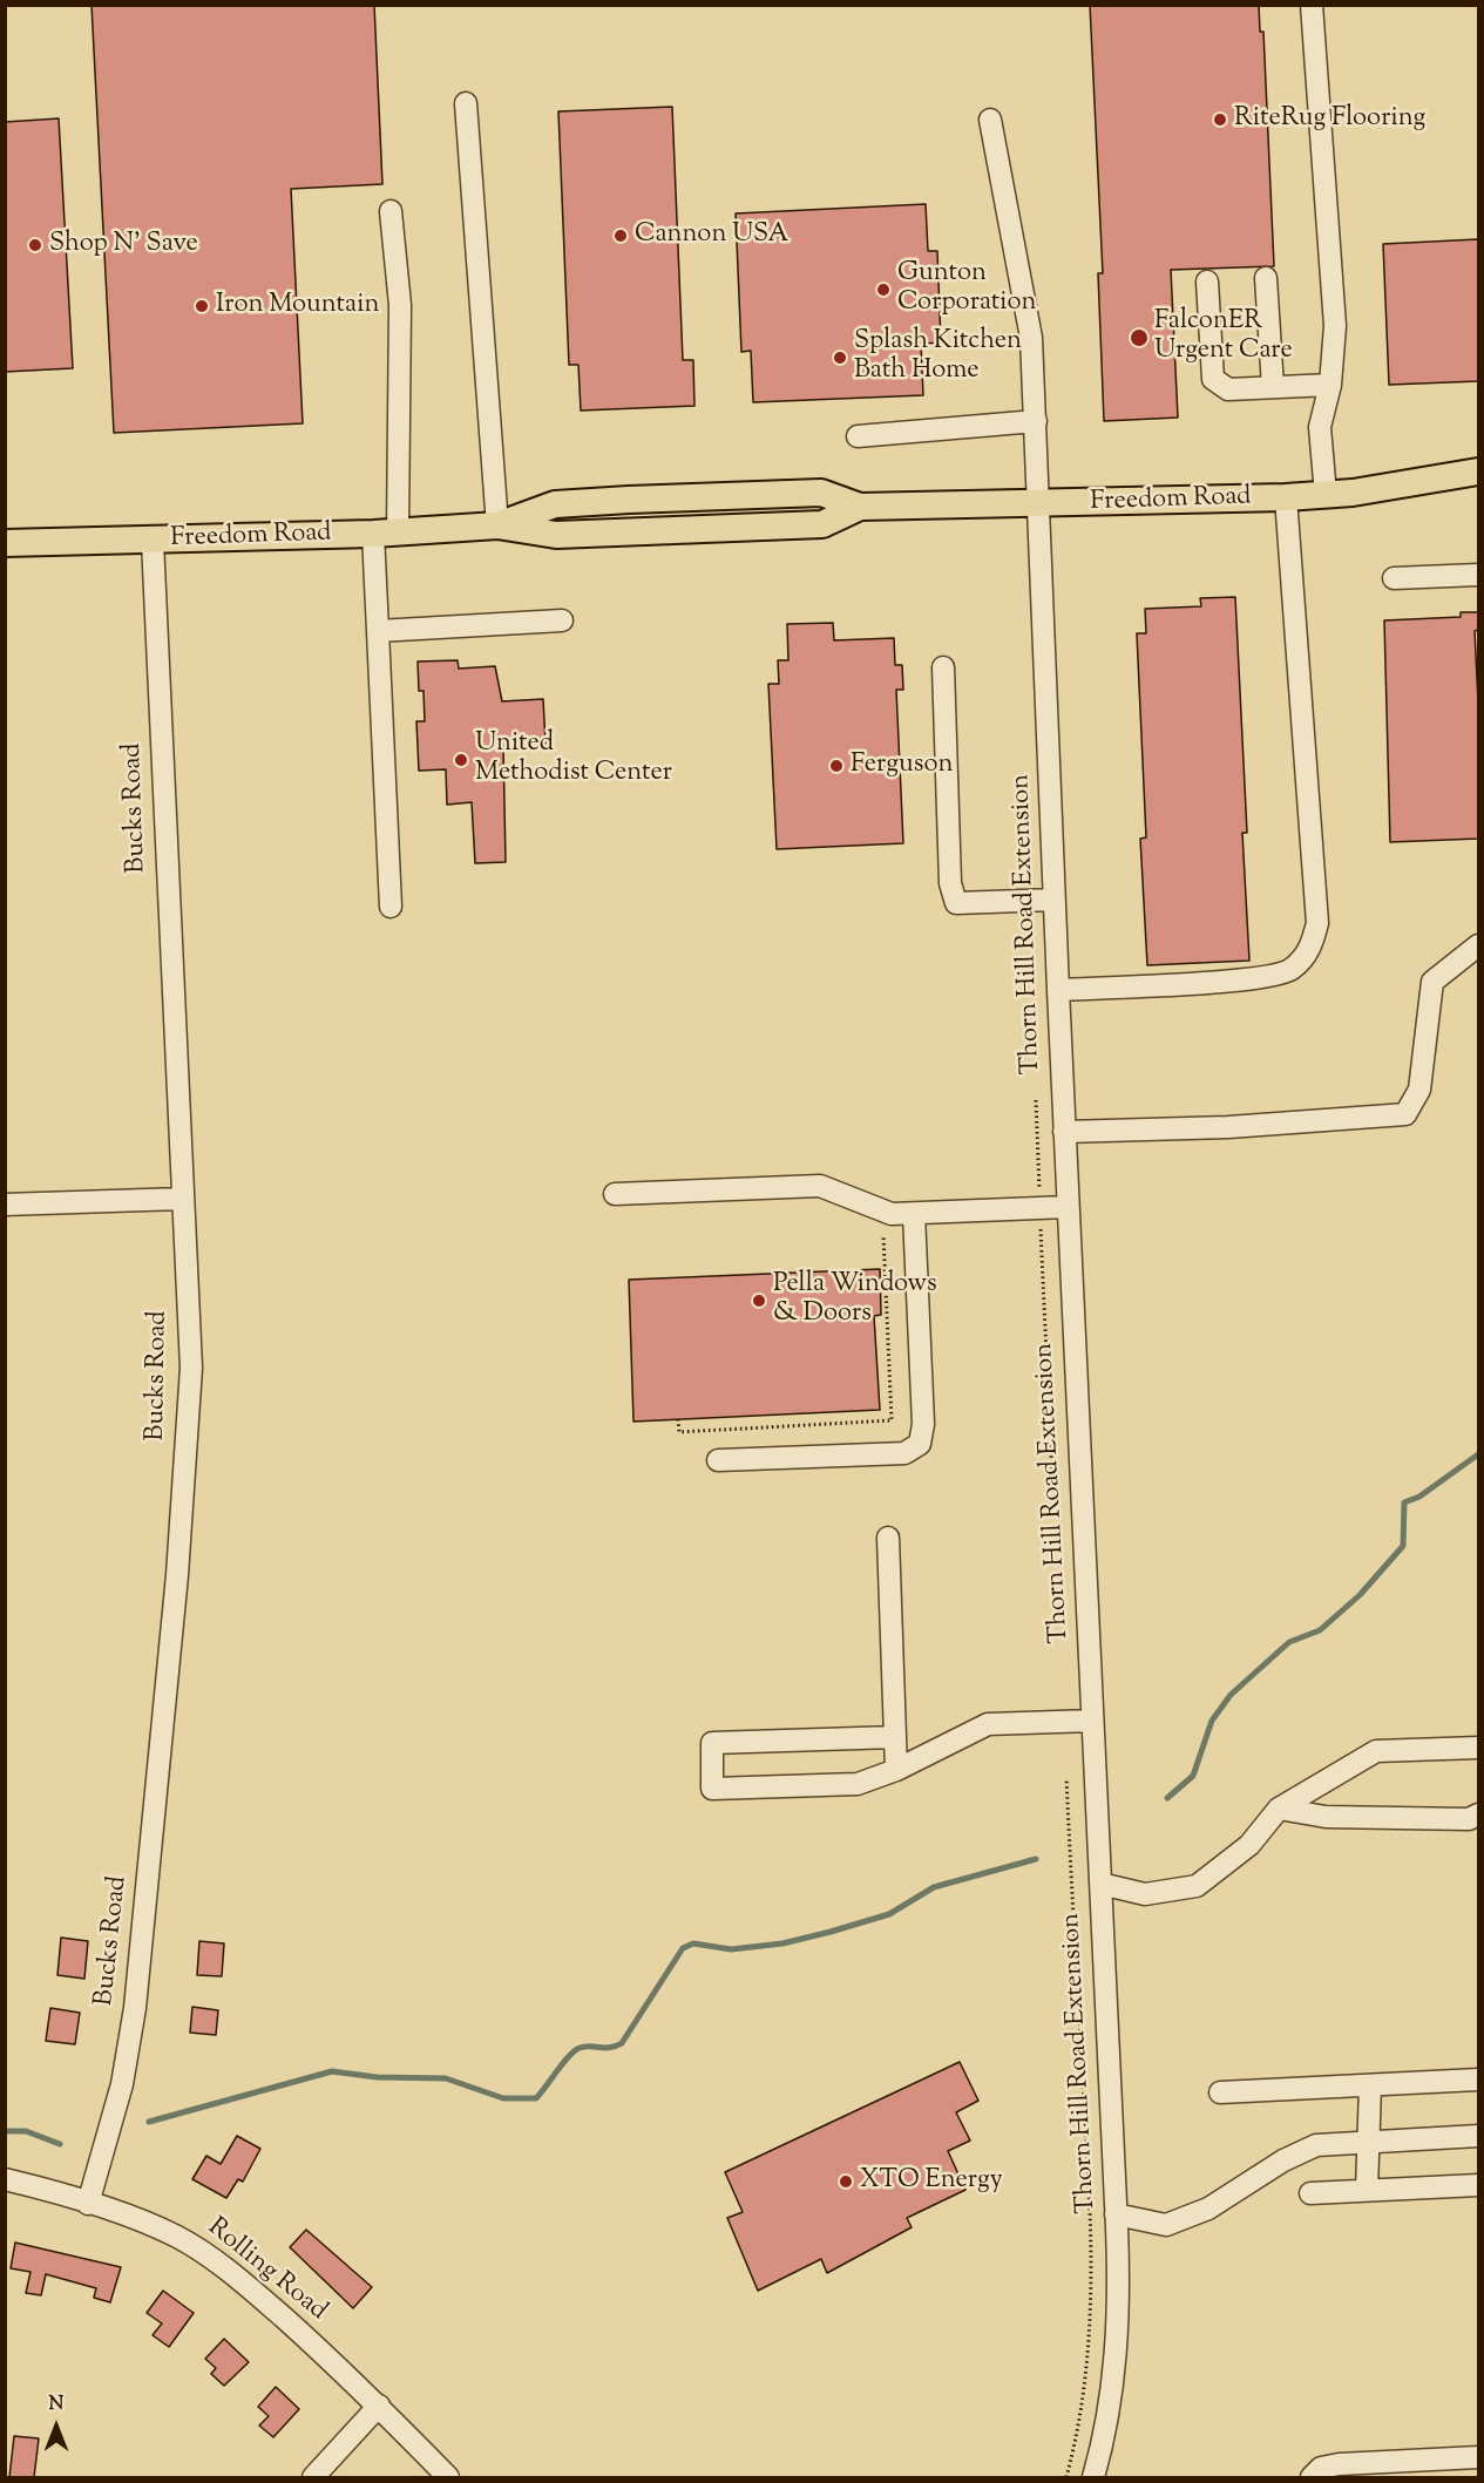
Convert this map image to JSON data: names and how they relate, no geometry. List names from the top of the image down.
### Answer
{
  "streets": {
    "main road": ["Freedom Road"],
    "street": ["Bucks Road", "Thorn Hill Road Extension", "Rolling Road"]
  },
  "crossings": [
    ["Freedom Road", "Bucks Road"],
    ["Freedom Road", "Thorn Hill Road Extension"],
    ["Bucks Road", "Rolling Road"]
  ],
  "places": [
    "RiteRug Flooring",
    "Cannon USA",
    "Shop N' Save",
    "Gunton Corporation",
    "Iron Mountain",
    "FalconER Urgent Care",
    "Splash Kitchen Bath Home",
    "United Methodist Center",
    "Ferguson",
    "Pella Windows & Doors",
    "XTO Energy"
  ],
  "north": "top"
}
